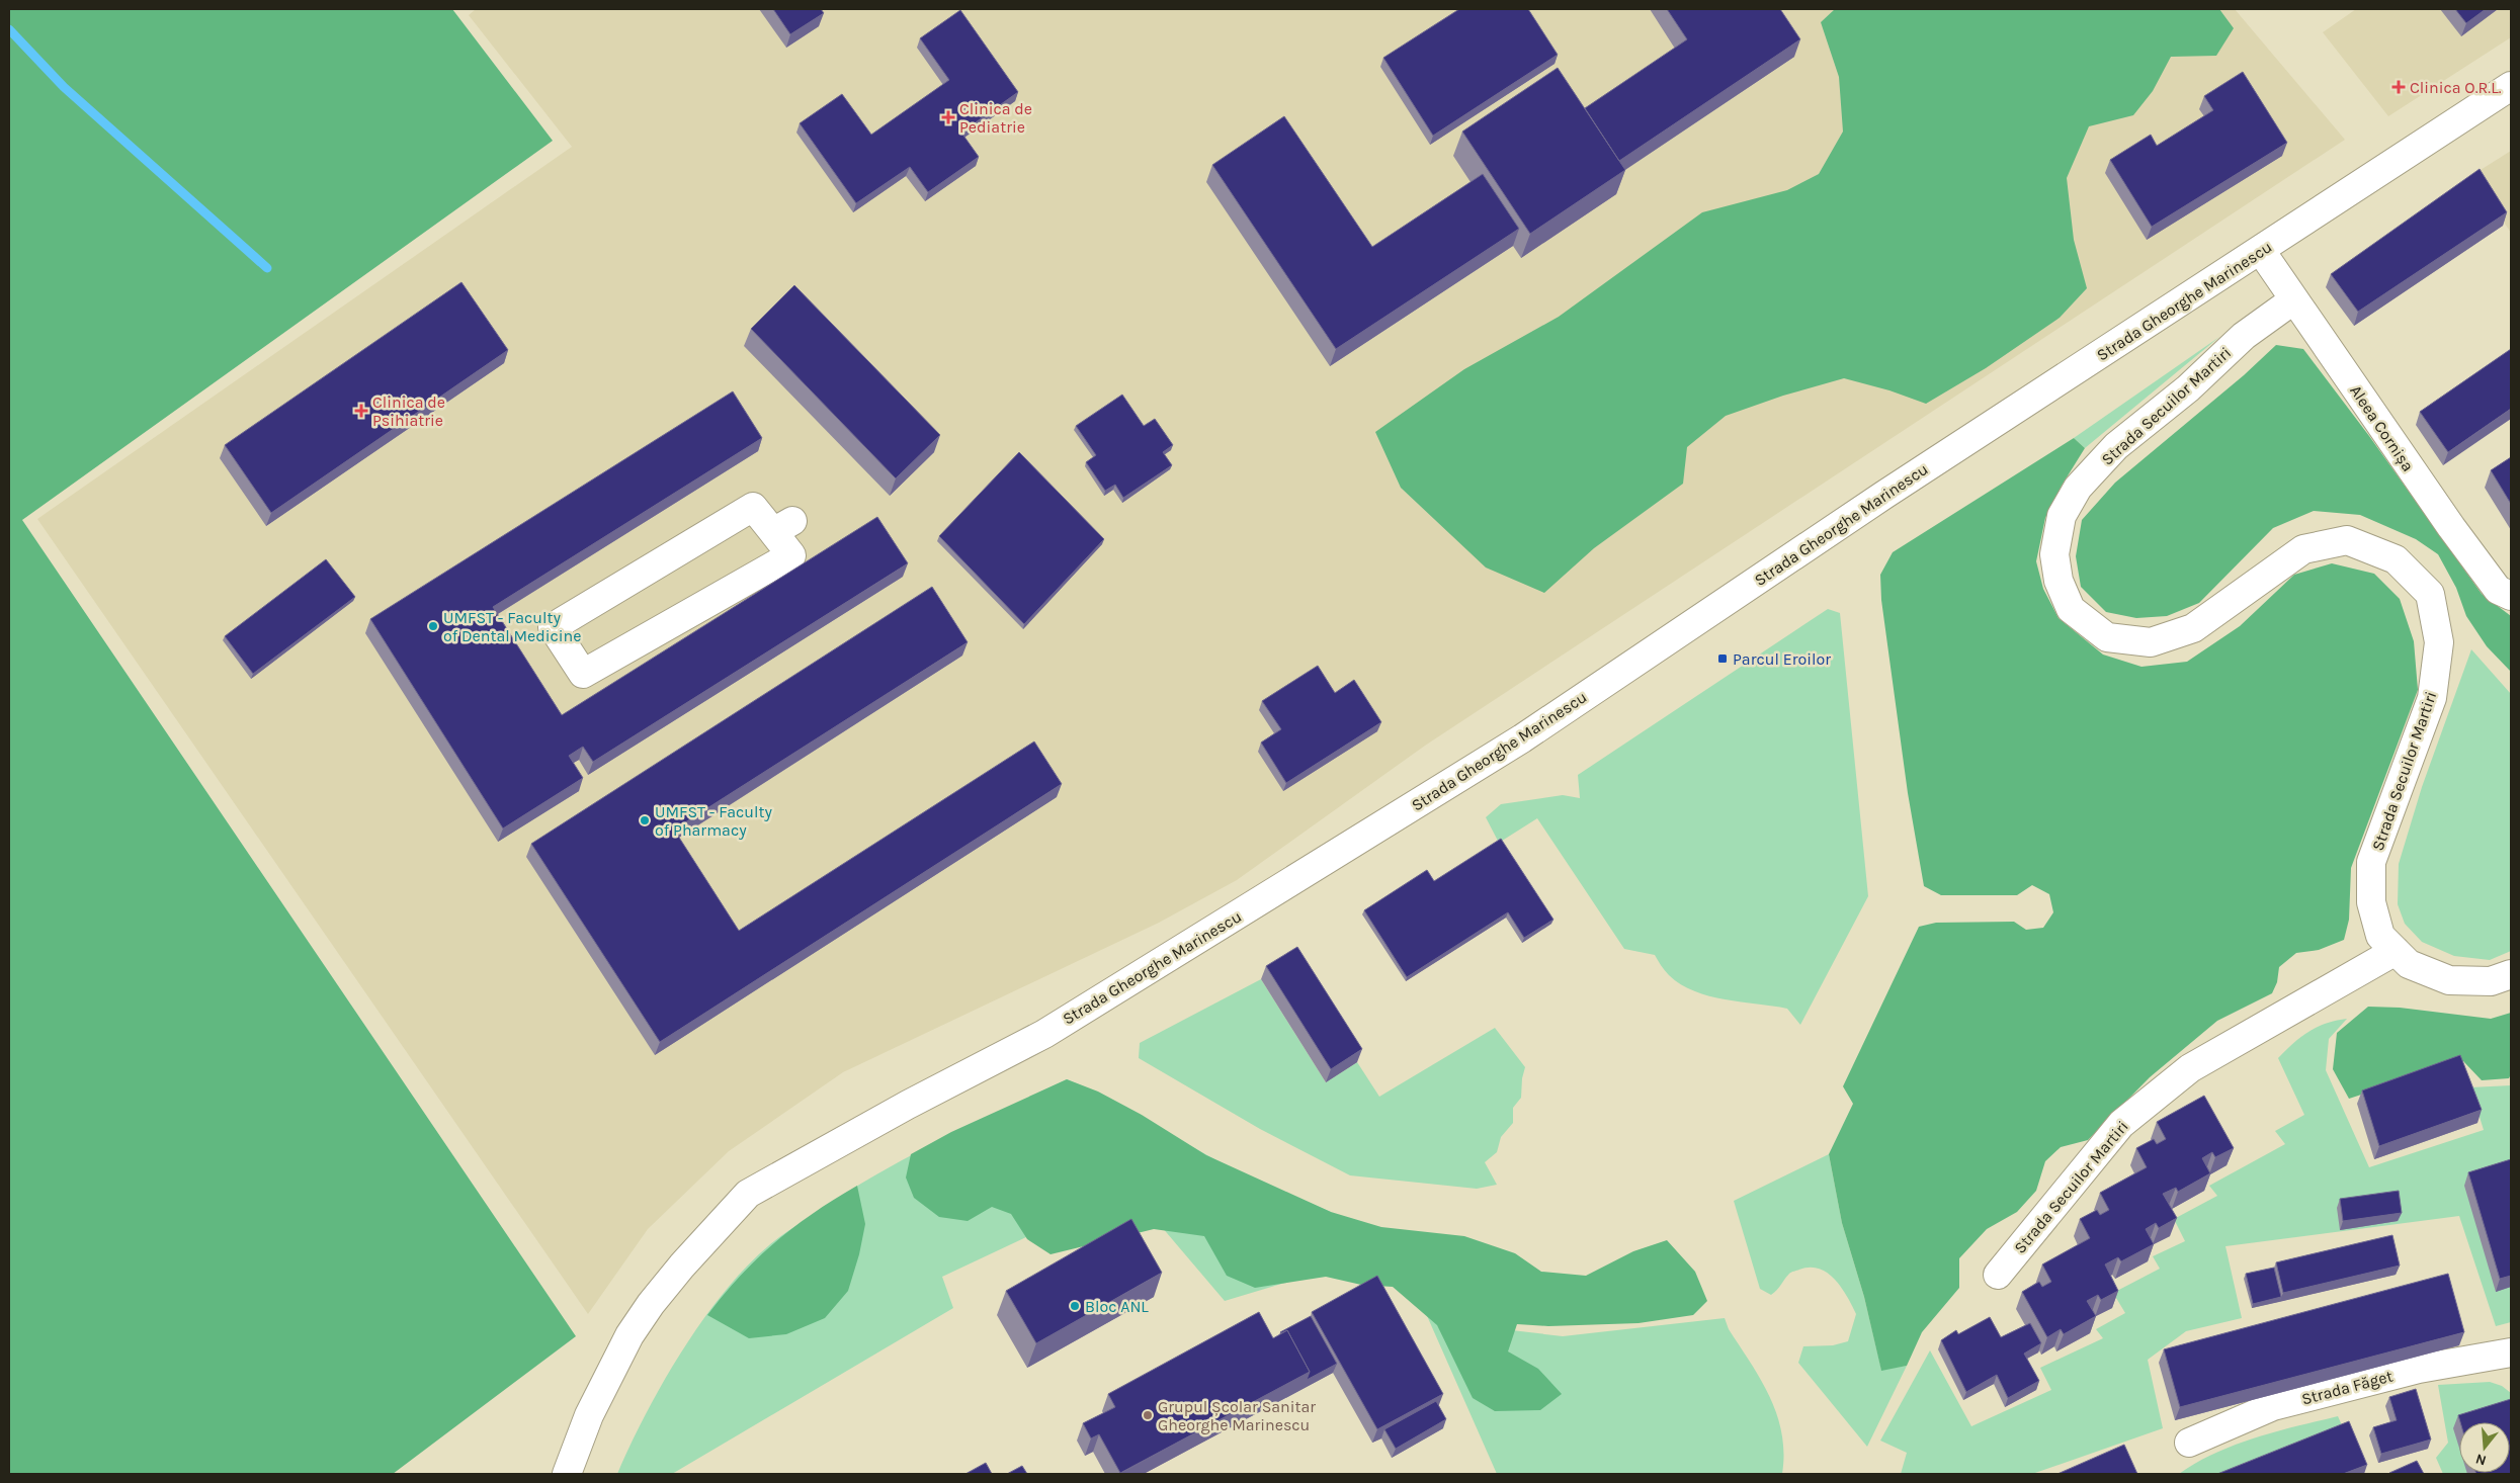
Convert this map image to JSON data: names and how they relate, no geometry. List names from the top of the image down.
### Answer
{
  "streets": {
    "street": [
      "Strada Gheorghe Marinescu",
      "Strada Secuilor Martiri",
      "Aleea Cornișa",
      "Strada Făget"
    ]
  },
  "crossings": [
    ["Strada Gheorghe Marinescu", "Aleea Cornișa"],
    ["Strada Secuilor Martiri", "Aleea Cornișa"]
  ],
  "places": {
    "health": ["Clinica O.R.L.", "Clinica de Pediatrie", "Clinica de Psihiatrie"],
    "other": [
      "UMFST - Faculty of Dental Medicine",
      "UMFST - Faculty of Pharmacy",
      "Bloc ANL",
      "Grupul Școlar Sanitar Gheorghe Marinescu"
    ],
    "transit": ["Parcul Eroilor"]
  },
  "north": "bottom"
}
